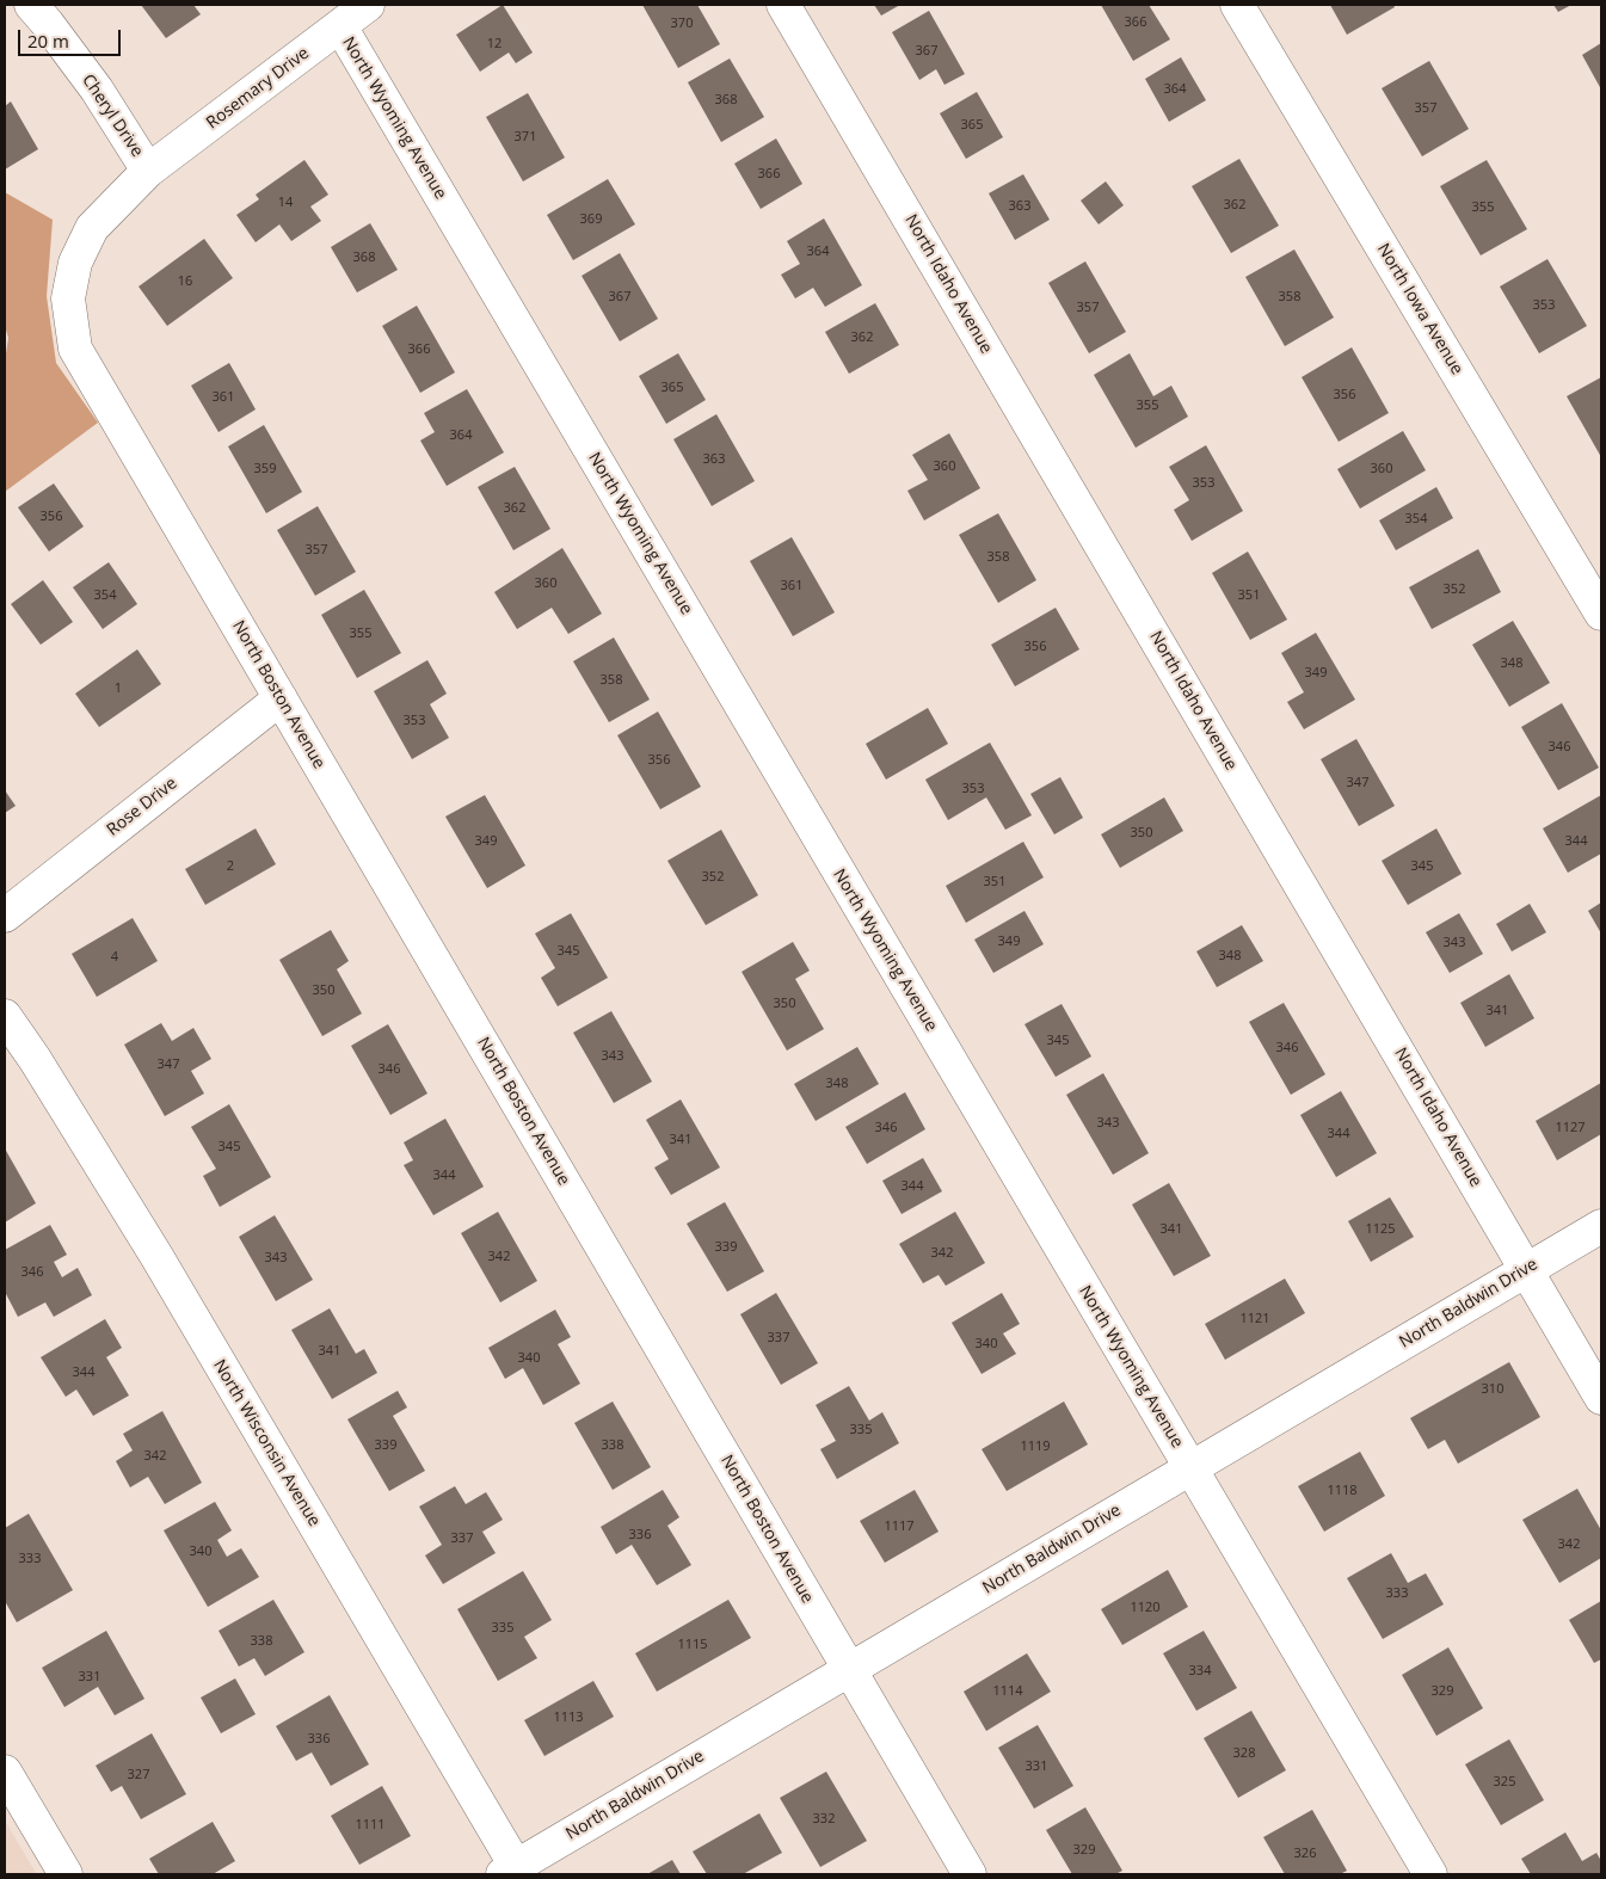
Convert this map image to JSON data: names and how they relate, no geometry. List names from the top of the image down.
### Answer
{
  "streets": {
    "street": [
      "Rosemary Drive",
      "Cheryl Drive",
      "North Wyoming Avenue",
      "North Idaho Avenue",
      "North Iowa Avenue",
      "North Boston Avenue",
      "Rose Drive",
      "North Baldwin Drive",
      "North Wisconsin Avenue"
    ]
  },
  "crossings": [
    ["Rosemary Drive", "Cheryl Drive"],
    ["Rosemary Drive", "North Wyoming Avenue"],
    ["Rosemary Drive", "North Boston Avenue"],
    ["North Wyoming Avenue", "North Baldwin Drive"],
    ["North Idaho Avenue", "North Baldwin Drive"],
    ["North Boston Avenue", "Rose Drive"],
    ["North Boston Avenue", "North Baldwin Drive"],
    ["North Baldwin Drive", "North Wisconsin Avenue"]
  ],
  "house_numbers": [
    "366",
    "370",
    "12",
    "367",
    "364",
    "368",
    "357",
    "365",
    "371",
    "366",
    "14",
    "362",
    "363",
    "355",
    "369",
    "364",
    "368",
    "16",
    "367",
    "358",
    "353",
    "357",
    "362",
    "366",
    "365",
    "356",
    "361",
    "355",
    "364",
    "363",
    "360",
    "359",
    "360",
    "353",
    "362",
    "356",
    "354",
    "357",
    "358",
    "360",
    "361",
    "352",
    "354",
    "351",
    "355",
    "356",
    "348",
    "349",
    "358",
    "1",
    "353",
    "346",
    "356",
    "347",
    "353",
    "350",
    "349",
    "344",
    "2",
    "345",
    "352",
    "351",
    "349",
    "343",
    "345",
    "348",
    "4",
    "350",
    "350",
    "341",
    "345",
    "346",
    "343",
    "347",
    "346",
    "348",
    "343",
    "346",
    "1127",
    "344",
    "341",
    "345",
    "344",
    "344",
    "341",
    "1125",
    "339",
    "342",
    "342",
    "343",
    "346",
    "1121",
    "337",
    "340",
    "341",
    "340",
    "344",
    "310",
    "335",
    "339",
    "338",
    "1119",
    "342",
    "1118",
    "1117",
    "336",
    "337",
    "342",
    "340",
    "333",
    "333",
    "1120",
    "335",
    "338",
    "1115",
    "334",
    "331",
    "1114",
    "329",
    "1113",
    "336",
    "328",
    "331",
    "327",
    "325",
    "332",
    "1111",
    "329",
    "326"
  ],
  "scale_bar": "20 m"
}
